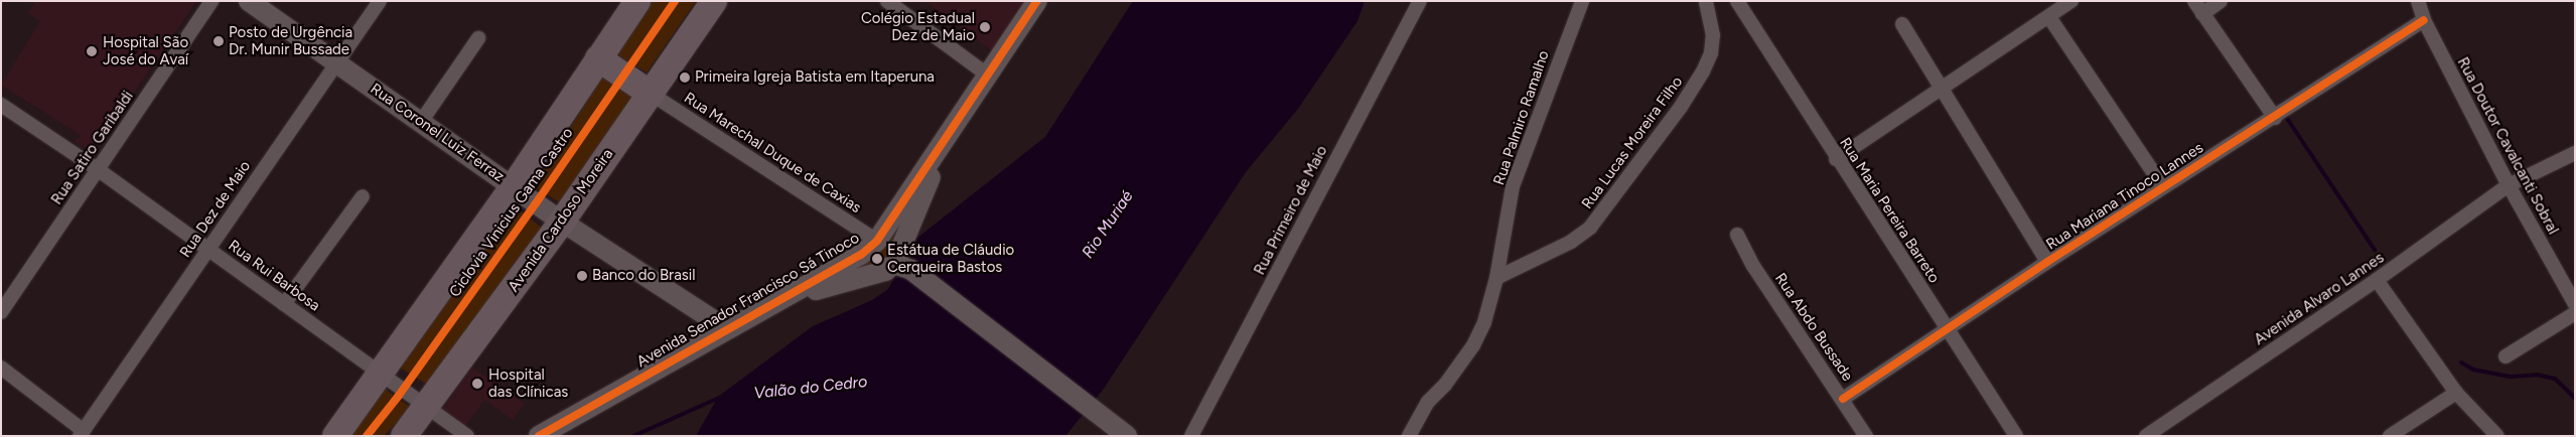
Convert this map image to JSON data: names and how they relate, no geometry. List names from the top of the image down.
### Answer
{
  "streets": {
    "highway": ["Avenida Cardoso Moreira"],
    "street": [
      "Rua Palmiro Ramalho",
      "Rua Coronel Luiz Ferraz",
      "Rua Lucas Moreira Filho",
      "Rua Doutor Cavalcanti Sobral",
      "Rua Satiro Garibaldi",
      "Rua Marechal Duque de Caxias",
      "Rua Mariana Tinoco Lannes",
      "Rua Dez de Maio",
      "Rua Primeiro de Maio",
      "Rua Maria Pereira Barreto",
      "Rua Rui Barbosa",
      "Avenida Alvaro Lannes",
      "Avenida Senador Francisco Sá Tinoco",
      "Rua Abdo Bussade"
    ],
    "cycle path": ["Ciclovia Vinicius Gama Castro"]
  },
  "crossings": [
    ["Rua Palmiro Ramalho", "Rua Lucas Moreira Filho"],
    ["Rua Coronel Luiz Ferraz", "Rua Dez de Maio"],
    ["Rua Coronel Luiz Ferraz", "Avenida Cardoso Moreira"],
    ["Rua Coronel Luiz Ferraz", "Avenida Senador Francisco Sá Tinoco"],
    ["Rua Doutor Cavalcanti Sobral", "Rua Mariana Tinoco Lannes"],
    ["Rua Doutor Cavalcanti Sobral", "Avenida Alvaro Lannes"],
    ["Rua Satiro Garibaldi", "Rua Rui Barbosa"],
    ["Rua Marechal Duque de Caxias", "Avenida Cardoso Moreira"],
    ["Rua Marechal Duque de Caxias", "Avenida Senador Francisco Sá Tinoco"],
    ["Rua Mariana Tinoco Lannes", "Rua Maria Pereira Barreto"],
    ["Rua Mariana Tinoco Lannes", "Rua Abdo Bussade"],
    ["Rua Dez de Maio", "Rua Rui Barbosa"],
    ["Avenida Cardoso Moreira", "Rua Rui Barbosa"]
  ],
  "water": ["Rio Muriaé", "Valão do Cedro"],
  "places": [
    "Colégio Estadual Dez de Maio",
    "Posto de Urgência Dr. Munir Bussade",
    "Hospital São José do Avaí",
    "Primeira Igreja Batista em Itaperuna",
    "Estátua de Cláudio Cerqueira Bastos",
    "Banco do Brasil",
    "Hospital das Clínicas"
  ]
}
